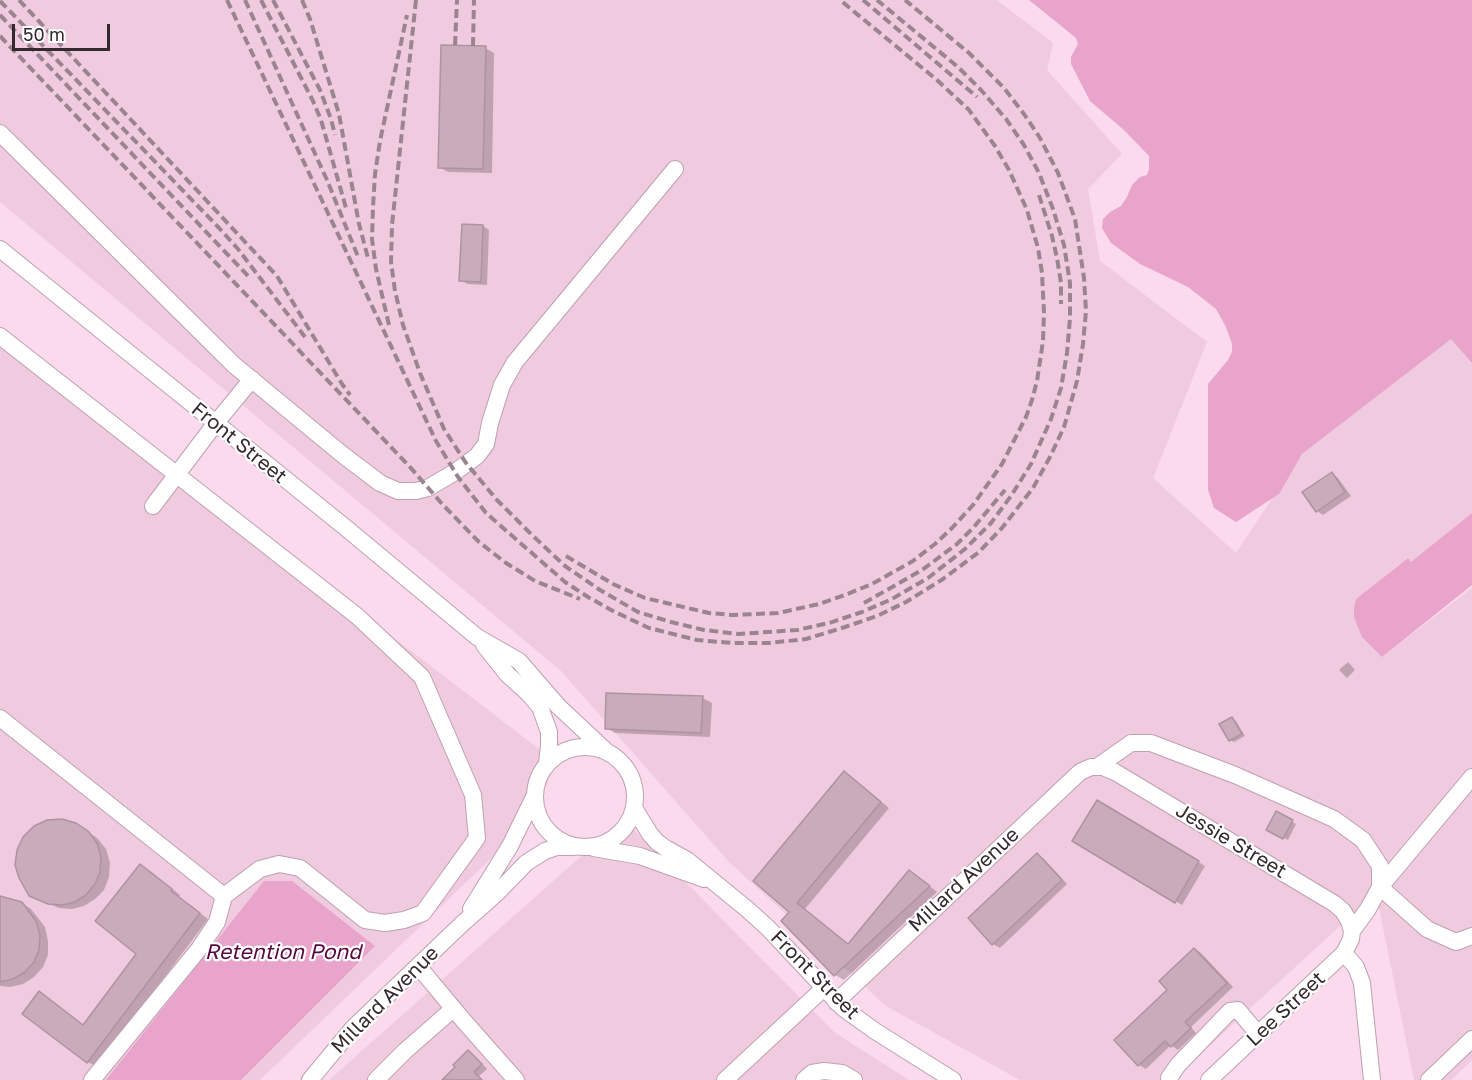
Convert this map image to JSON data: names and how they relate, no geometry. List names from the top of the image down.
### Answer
{
  "streets": {
    "street": [
      "Front Street",
      "Jessie Street",
      "Millard Avenue",
      "Lee Street"
    ]
  },
  "crossings": [
    ["Front Street", "Millard Avenue"],
    ["Jessie Street", "Millard Avenue"],
    ["Jessie Street", "Lee Street"],
    ["Millard Avenue", "Lee Street"]
  ],
  "water": ["Retention Pond"],
  "scale_bar": "50 m"
}
